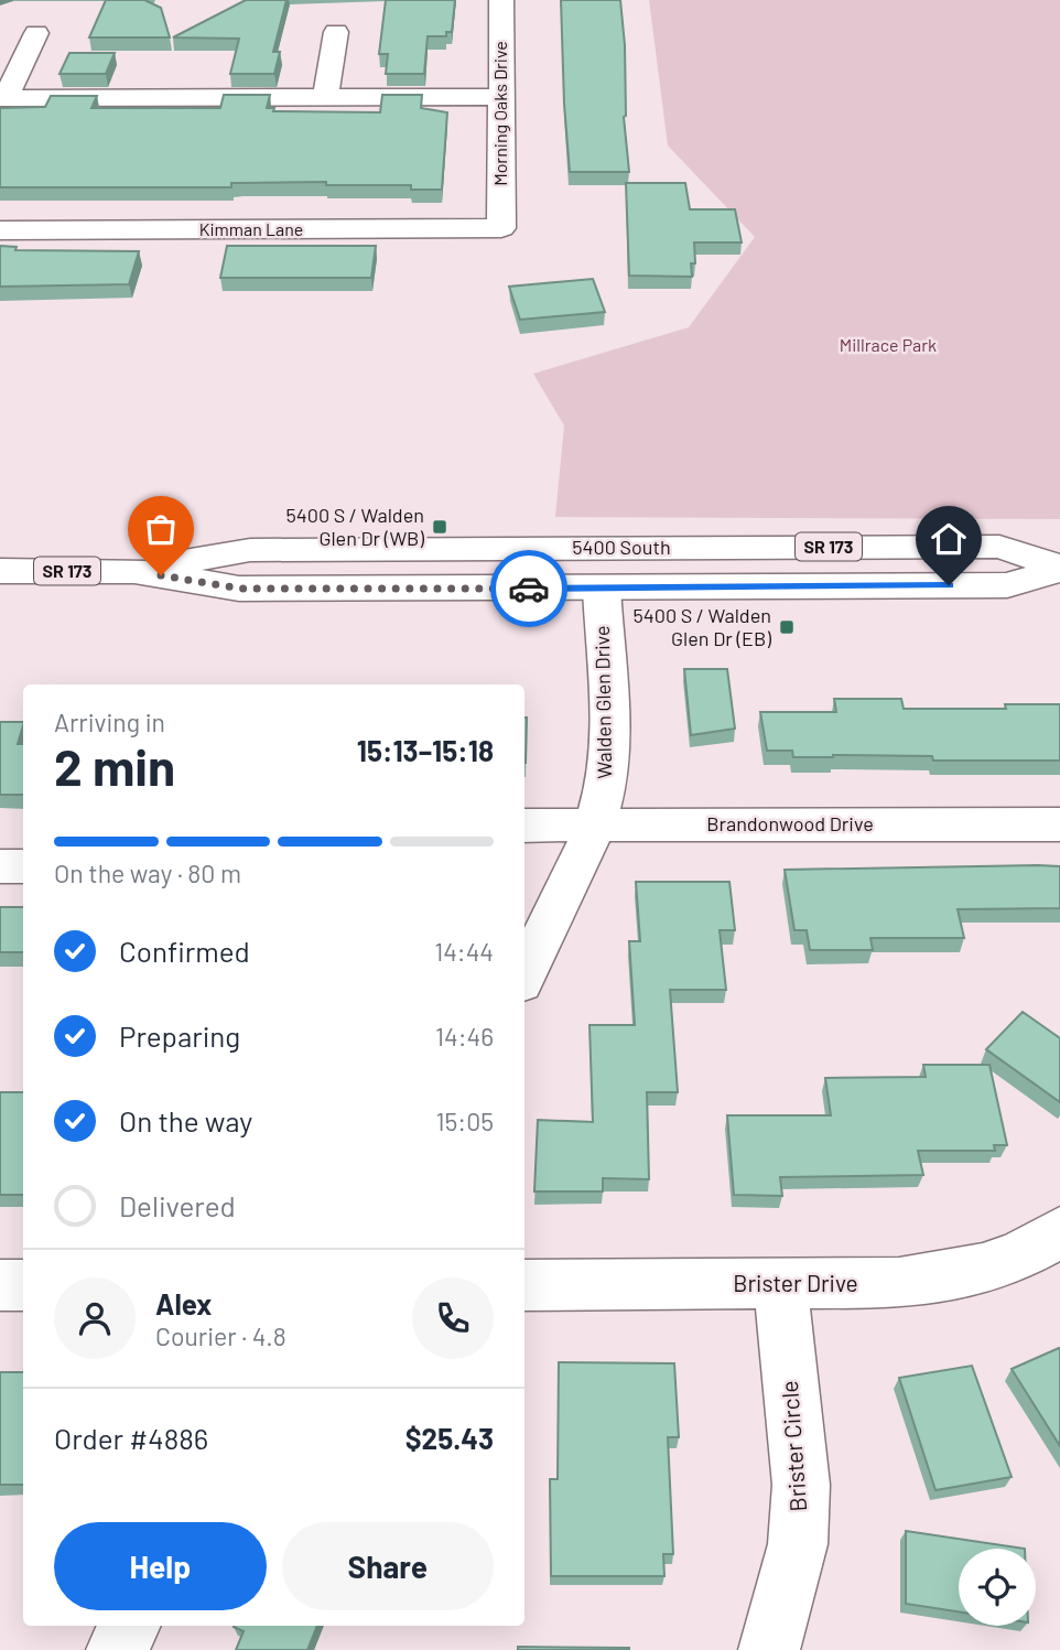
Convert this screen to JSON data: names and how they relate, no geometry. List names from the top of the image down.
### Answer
{
  "streets": {
    "street": [
      "Morning Oaks Drive",
      "Kimman Lane",
      "SR 173",
      "5400 South",
      "Walden Glen Drive",
      "Brandonwood Drive",
      "Brister Drive",
      "Brister Circle"
    ]
  },
  "crossings": [
    ["Morning Oaks Drive", "Kimman Lane"],
    ["5400 South", "Walden Glen Drive"],
    ["Walden Glen Drive", "Brandonwood Drive"],
    ["Brister Drive", "Brister Circle"]
  ],
  "parks": ["Millrace Park"],
  "places": {
    "transit": ["5400 S / Walden Glen Dr (WB)", "5400 S / Walden Glen Dr (EB)"]
  },
  "page": {
    "heading": ["2 min", "Arriving in", "15:13–15:18"],
    "panel": [
      "Alex",
      "Courier · 4.8",
      "Order #4886",
      "$25.43"
    ],
    "bar": "On the way · 80 m",
    "list": [
      ["Confirmed", "14:44"],
      ["Preparing", "14:46"],
      ["On the way", "15:05"],
      "Delivered"
    ],
    "buttons": ["Help", "Share"]
  }
}
